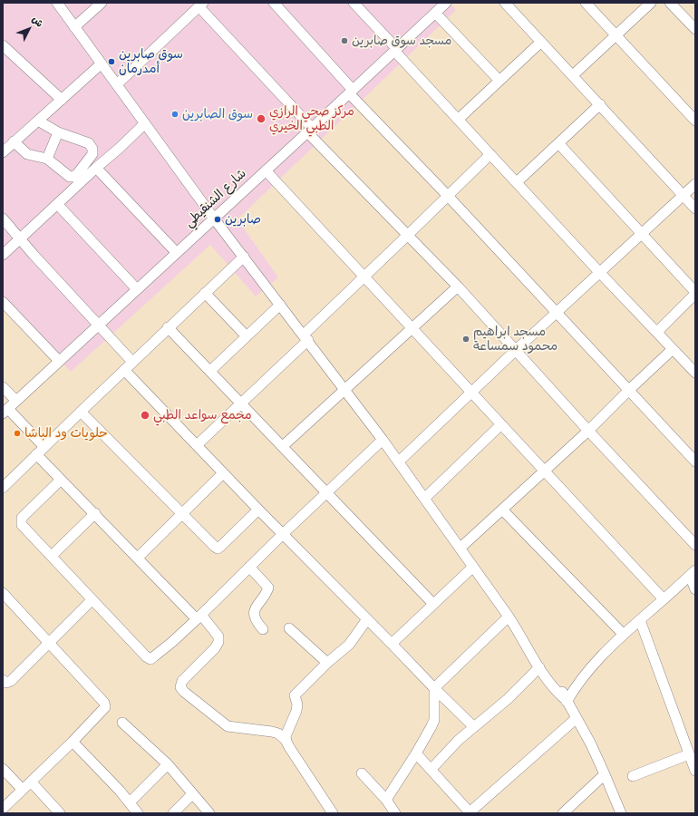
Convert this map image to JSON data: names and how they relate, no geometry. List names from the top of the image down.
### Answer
{
  "streets": {
    "street": ["شارع الشنقيطي"]
  },
  "places": [
    "مسجد سوق صابرين",
    "سوق صابرين أمدرمان",
    "سوق الصابرين",
    "مركز صحي الرازي الطبي الخيري",
    "صابرين",
    "مسجد ابراهيم محمود سمساعة",
    "مجمع سواعد الطبي",
    "حلويات ود الباشا"
  ],
  "north": "top right"
}
